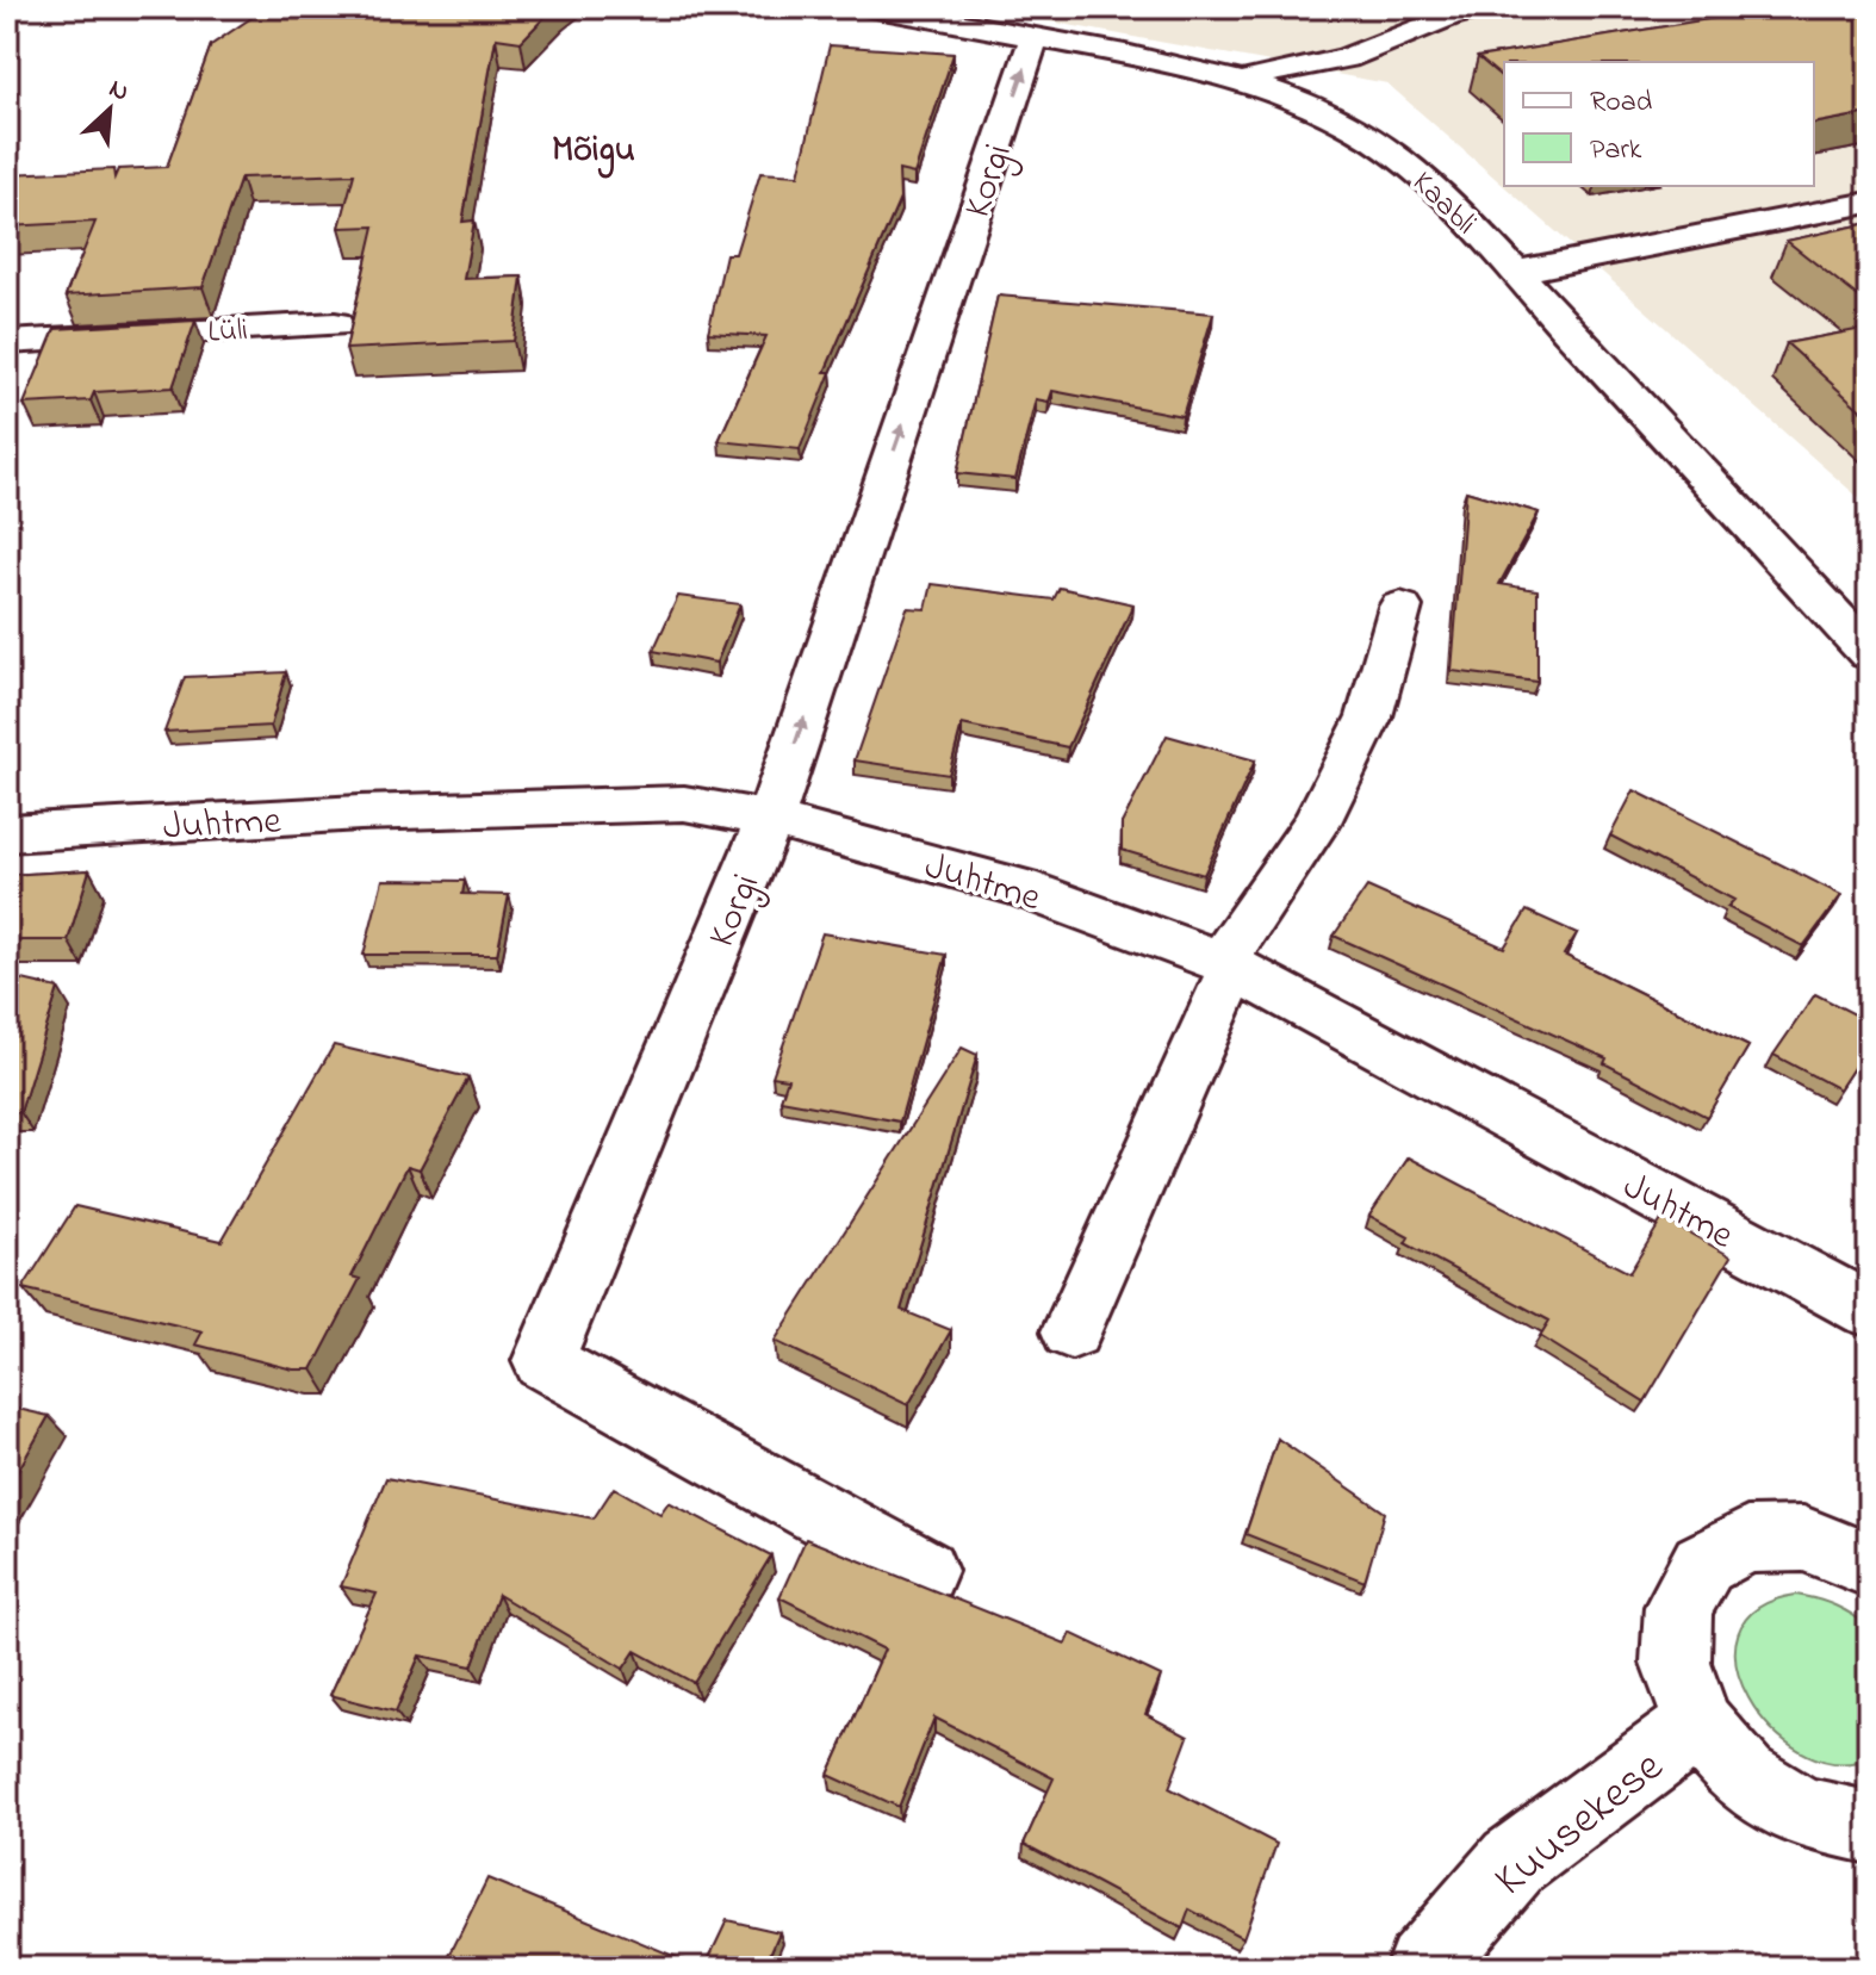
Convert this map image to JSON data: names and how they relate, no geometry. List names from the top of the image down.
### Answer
{
  "streets": {
    "street": [
      "Korgi",
      "Kaabli",
      "Lüli",
      "Juhtme",
      "Kuusekese"
    ]
  },
  "crossings": [
    ["Korgi", "Kaabli"],
    ["Korgi", "Juhtme"]
  ],
  "one_way": ["Korgi"],
  "districts": ["Mõigu"],
  "legend": ["Road", "Park"],
  "north": "top right"
}
